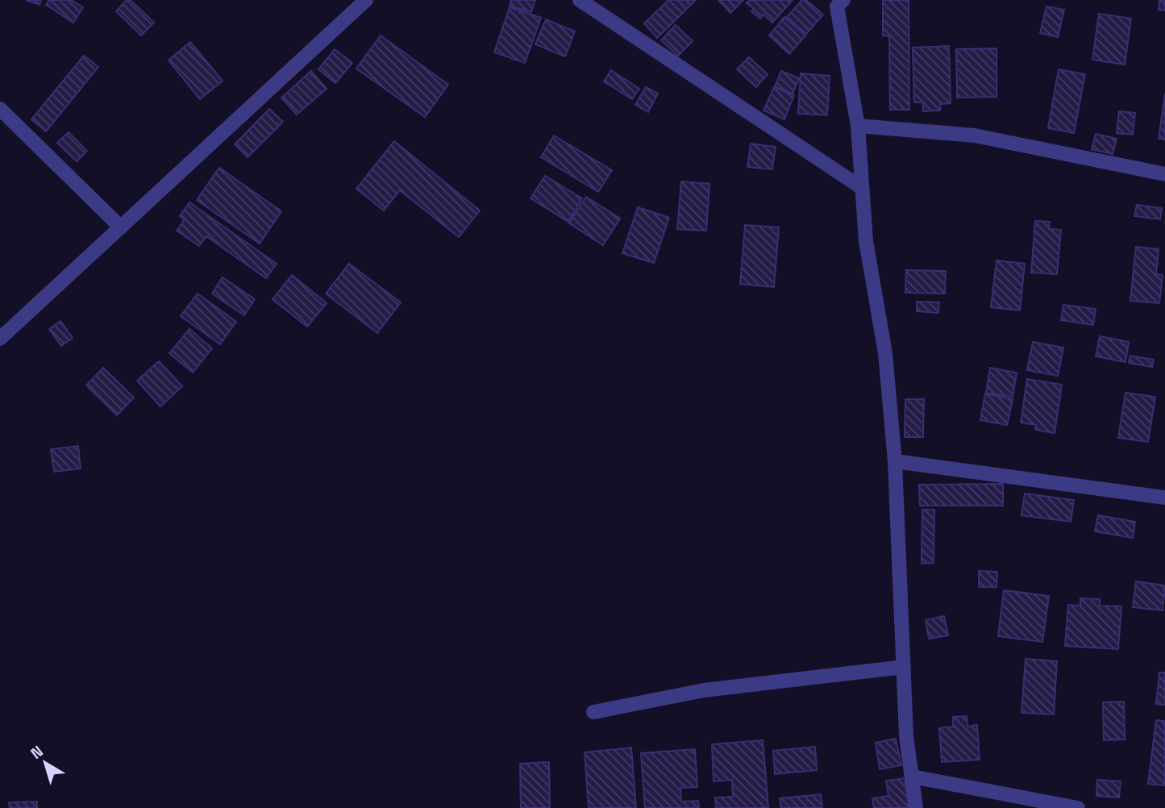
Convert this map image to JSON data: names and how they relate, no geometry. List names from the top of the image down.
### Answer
{
  "north": "top left"
}
